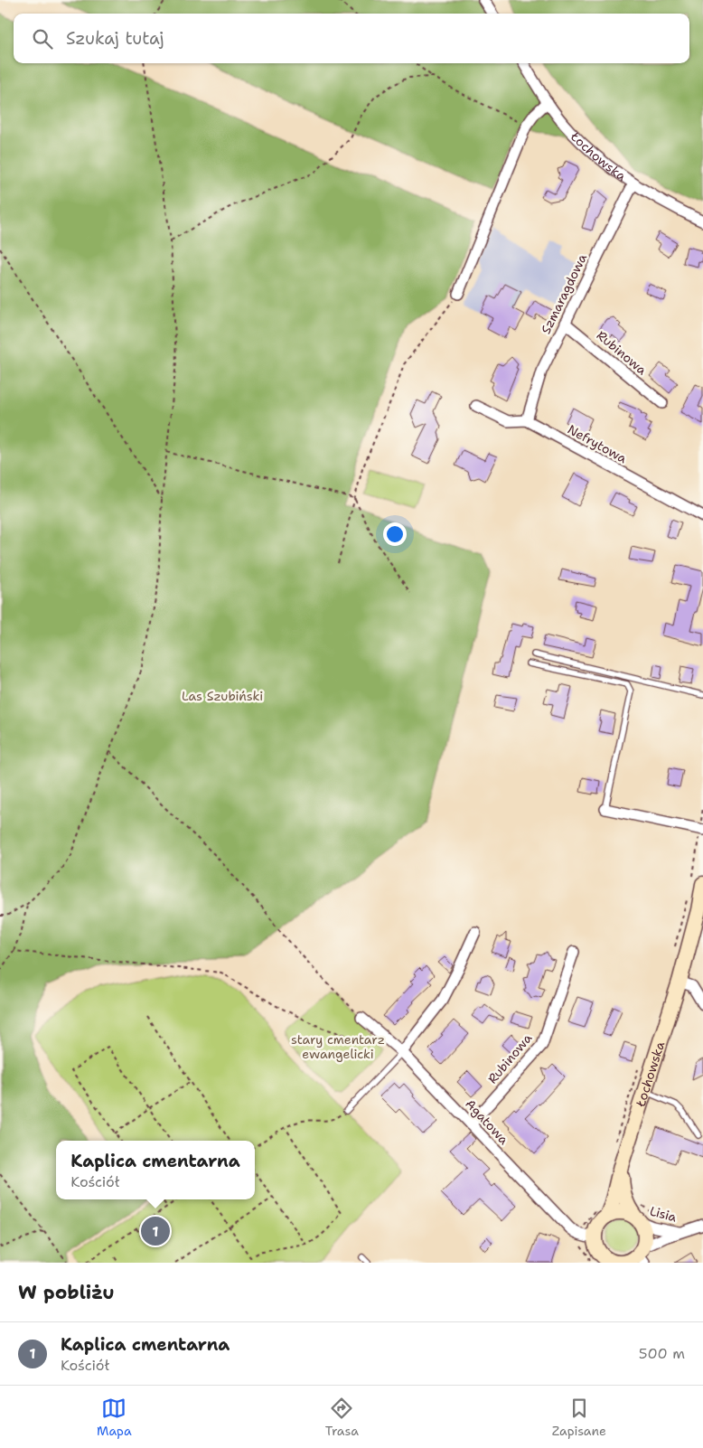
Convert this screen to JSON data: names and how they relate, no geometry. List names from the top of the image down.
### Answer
{
  "streets": {
    "main road": ["Łochowska"],
    "street": [
      "Szmaragdowa",
      "Rubinowa",
      "Nefrytowa",
      "Agatowa",
      "Lisia"
    ]
  },
  "crossings": [
    ["Łochowska", "Szmaragdowa"],
    ["Łochowska", "Agatowa"],
    ["Łochowska", "Lisia"],
    ["Szmaragdowa", "Rubinowa"],
    ["Szmaragdowa", "Nefrytowa"],
    ["Rubinowa", "Agatowa"],
    ["Agatowa", "Lisia"]
  ],
  "parks": ["Las Szubiński", "stary cmentarz ewangelicki"],
  "page": {
    "search": "Szukaj tutaj",
    "popup": ["Kaplica cmentarna", "Kościół"],
    "pins": "1",
    "heading": "W pobliżu",
    "list": [
      {
        "mark": "1",
        "name": "Kaplica cmentarna",
        "note": "Kościół",
        "value": "500 m"
      }
    ],
    "nav": ["Mapa", "Trasa", "Zapisane"]
  }
}
